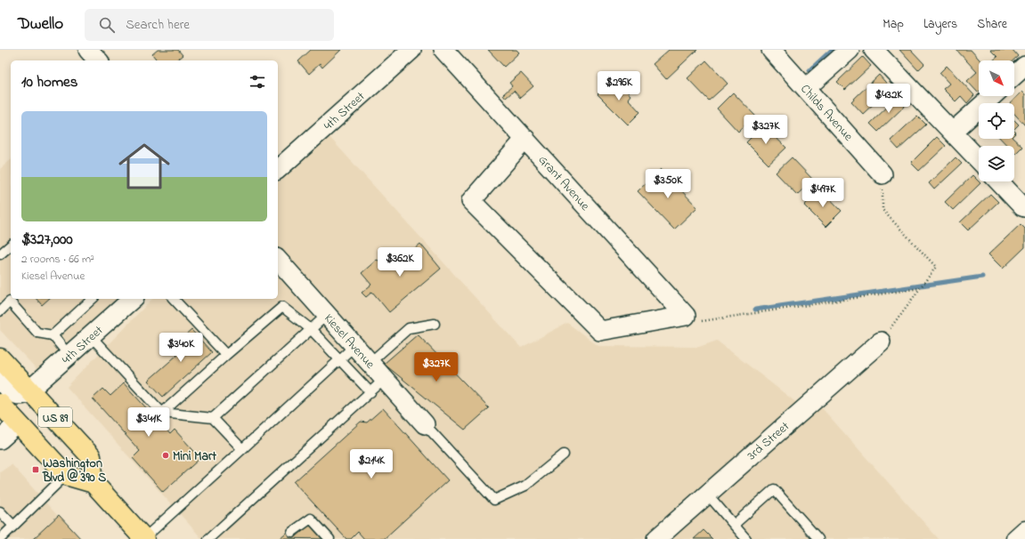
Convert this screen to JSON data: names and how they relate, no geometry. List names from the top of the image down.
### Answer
{
  "streets": {
    "main road": ["US 89"],
    "street": [
      "4th Street",
      "Childs Avenue",
      "Grant Avenue",
      "Kiesel Avenue",
      "3rd Street"
    ]
  },
  "crossings": [
    ["4th Street", "US 89"]
  ],
  "places": {
    "other": ["Mini Mart"],
    "transit": ["Washington Blvd @ 390 S"]
  },
  "north": "bottom right",
  "page": {
    "header": "Dwello",
    "search": "Search here",
    "nav": ["Map", "Layers", "Share"],
    "heading": "10 homes",
    "price": [
      "$296K",
      "$432K",
      "$327K",
      "$350K",
      "$497K",
      "$362K",
      "$340K",
      "$327K",
      "$341K",
      "$214K"
    ],
    "list": [
      {
        "name": "$327,000",
        "note": "2 rooms · 66 m² · Kiesel Avenue"
      }
    ]
  }
}
